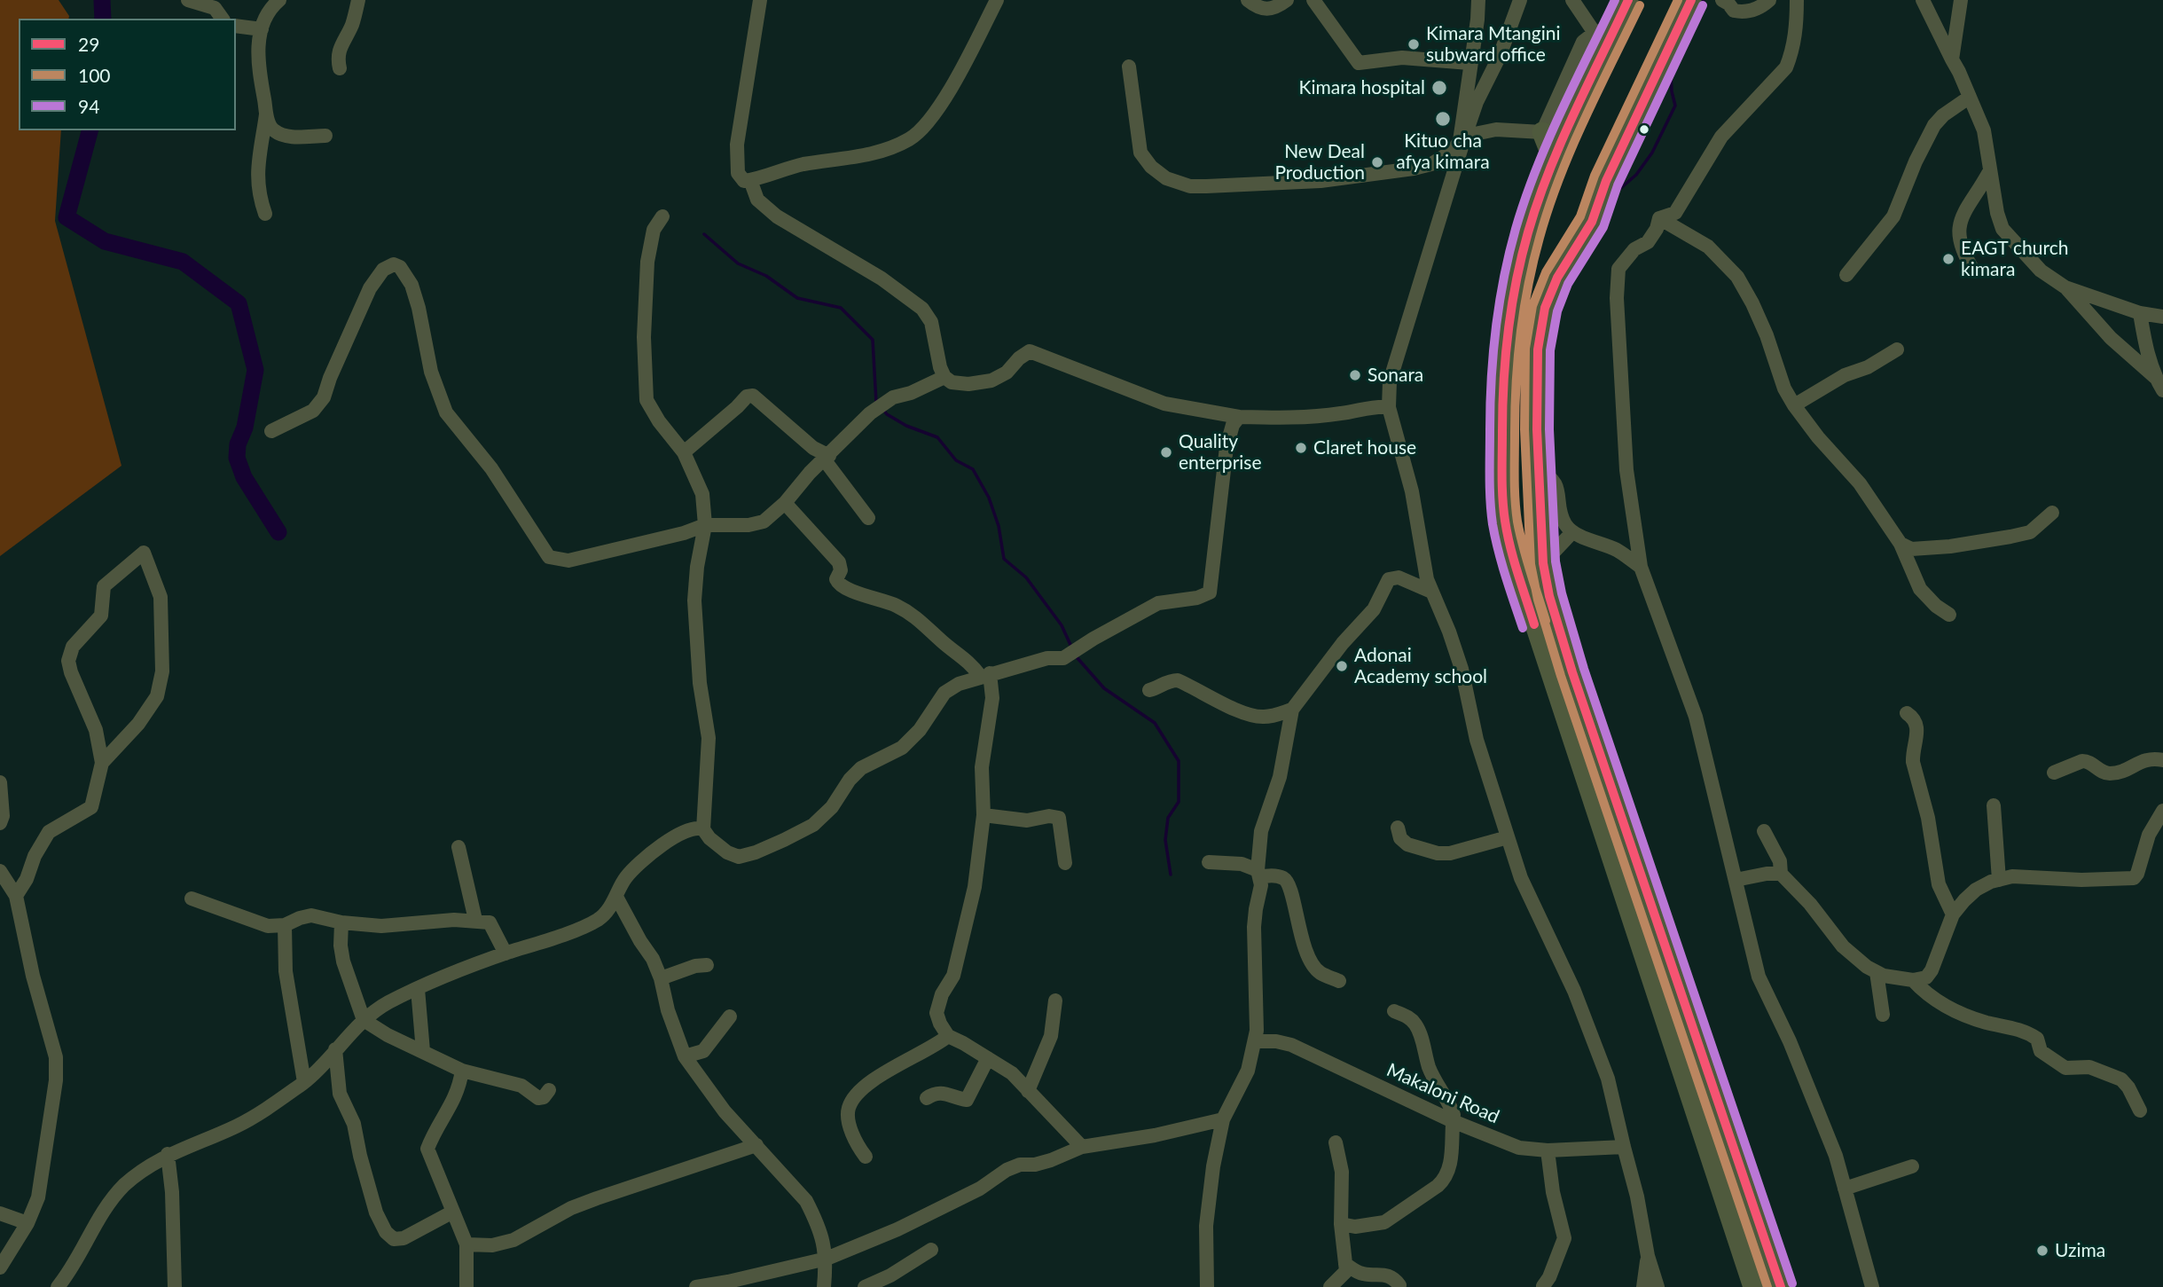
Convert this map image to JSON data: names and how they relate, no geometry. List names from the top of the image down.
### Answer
{
  "streets": {
    "street": ["Makaloni Road"]
  },
  "places": [
    "Kimara Mtangini subward office",
    "Kimara hospital",
    "Kituo cha afya kimara",
    "New Deal Production",
    "EAGT church kimara",
    "Sonara",
    "Claret house",
    "Quality enterprise",
    "Adonai Academy school",
    "Uzima"
  ],
  "lines": ["transit line 29", "transit line 100", "transit line 94"],
  "legend": ["29", "100", "94"]
}
